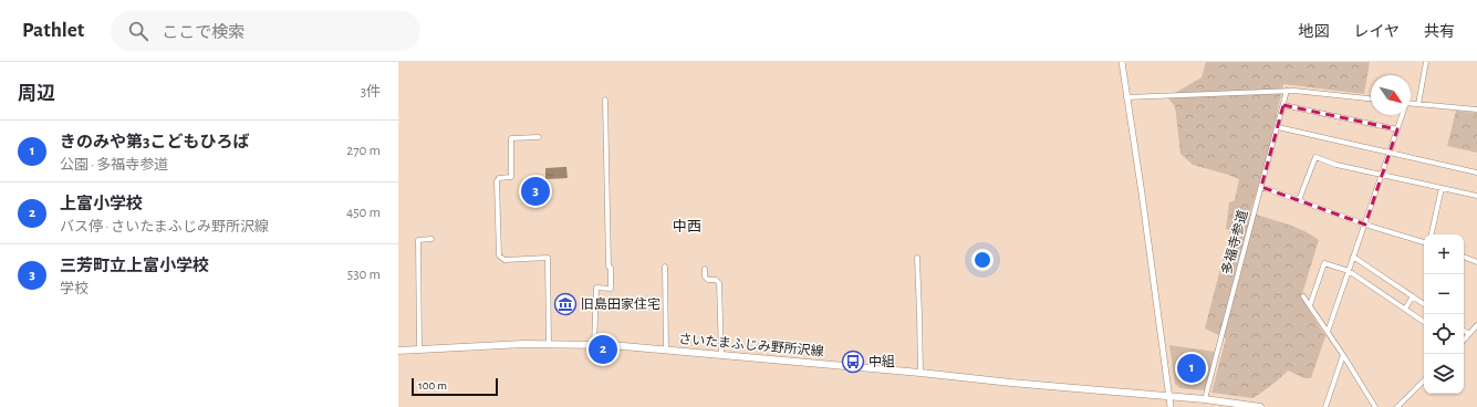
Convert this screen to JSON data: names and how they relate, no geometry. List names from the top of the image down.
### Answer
{
  "streets": {
    "main road": ["さいたまふじみ野所沢線"],
    "street": ["多福寺参道"]
  },
  "crossings": [
    ["多福寺参道", "さいたまふじみ野所沢線"]
  ],
  "districts": ["中西"],
  "places": {
    "museum": ["旧島田家住宅"],
    "bus stop": ["中組"]
  },
  "scale_bar": "100 m",
  "north": "bottom right",
  "page": {
    "header": "Pathlet",
    "search": "ここで検索",
    "nav": ["地図", "レイヤ", "共有"],
    "heading": ["周辺", "3件"],
    "list": [
      {
        "mark": "1",
        "name": "きのみや第3こどもひろば",
        "note": "公園 · 多福寺参道",
        "value": "270 m"
      },
      {
        "mark": "2",
        "name": "上富小学校",
        "note": "バス停 · さいたまふじみ野所沢線",
        "value": "450 m"
      },
      {
        "mark": "3",
        "name": "三芳町立上富小学校",
        "note": "学校",
        "value": "530 m"
      }
    ],
    "pins": ["3", "2", "1"],
    "map_buttons": ["+", "−"],
    "scale": "100 m"
  }
}
